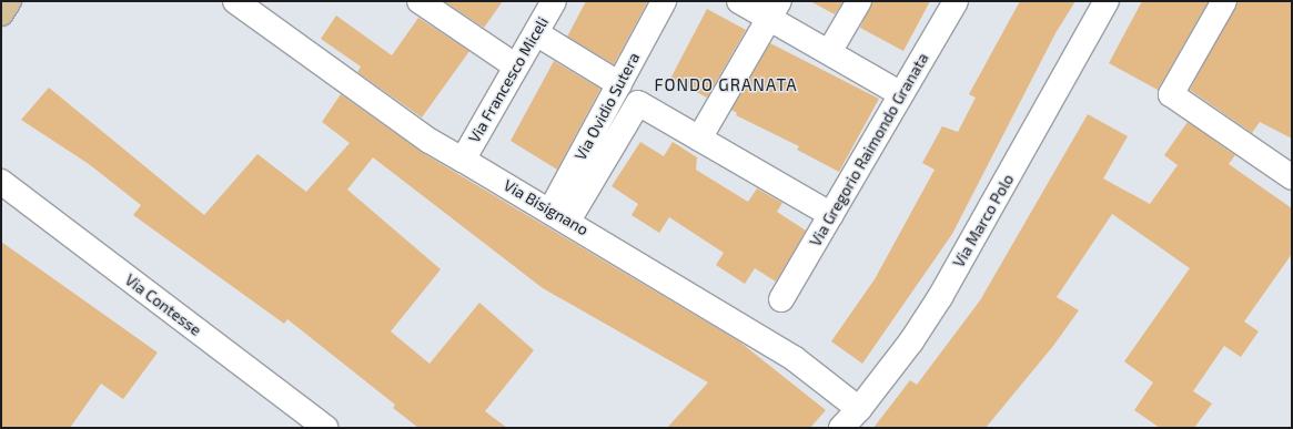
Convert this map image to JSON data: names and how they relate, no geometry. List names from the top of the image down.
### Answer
{
  "streets": {
    "street": [
      "Via Francesco Miceli",
      "Via Ovidio Sutera",
      "Via Gregorio Raimondo Granata",
      "Via Bisignano",
      "Via Marco Polo",
      "Via Contesse"
    ]
  },
  "crossings": [
    ["Via Francesco Miceli", "Via Bisignano"],
    ["Via Ovidio Sutera", "Via Bisignano"],
    ["Via Bisignano", "Via Marco Polo"]
  ],
  "districts": ["FONDO GRANATA"]
}
